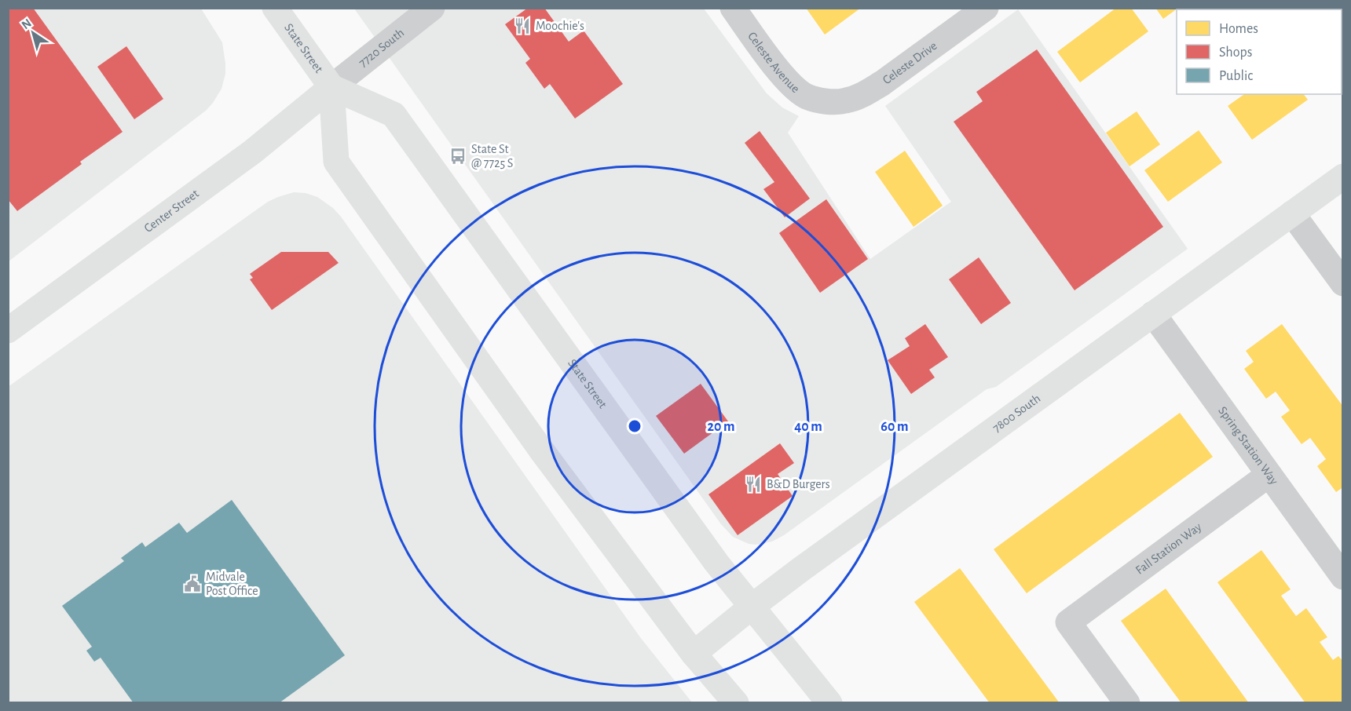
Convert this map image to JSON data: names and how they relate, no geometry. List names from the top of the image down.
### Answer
{
  "streets": {
    "main road": ["State Street", "Center Street", "7800 South"],
    "street": [
      "7720 South",
      "Celeste Avenue",
      "Celeste Drive",
      "Spring Station Way",
      "Fall Station Way"
    ]
  },
  "crossings": [
    ["State Street", "7720 South"],
    ["State Street", "Center Street"],
    ["State Street", "7800 South"],
    ["7720 South", "Center Street"],
    ["Celeste Avenue", "Celeste Drive"],
    ["7800 South", "Spring Station Way"],
    ["Spring Station Way", "Fall Station Way"]
  ],
  "places": {
    "restaurant": ["Moochie's", "B&D Burgers"],
    "bus stop": ["State St @ 7725 S"],
    "public building": ["Midvale Post Office"]
  },
  "legend": ["Homes", "Shops", "Public"],
  "north": "top left",
  "rings": ["20 m", "40 m", "60 m"]
}
